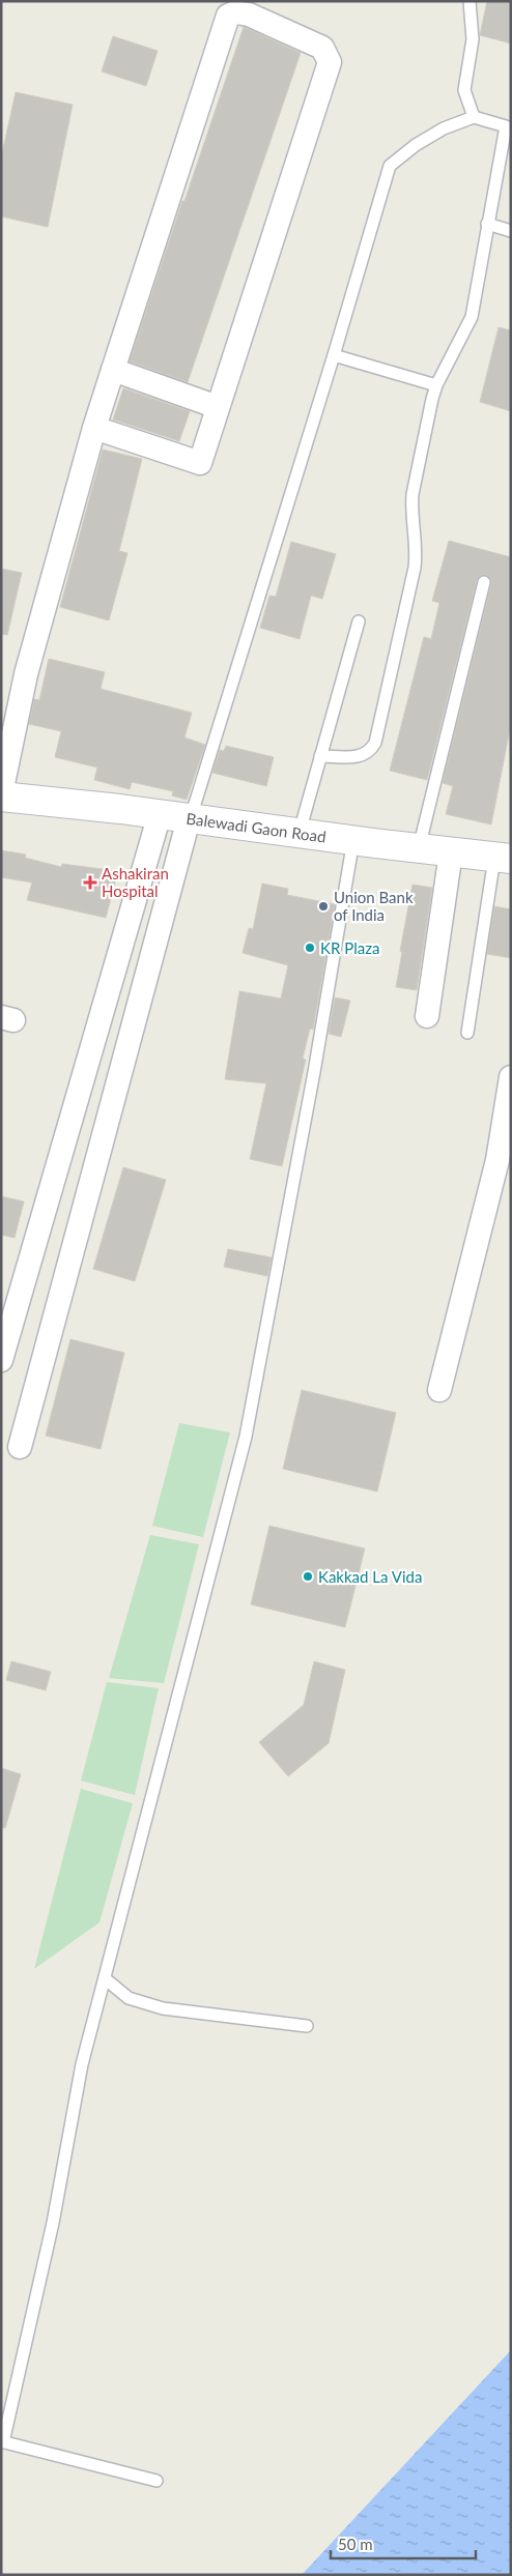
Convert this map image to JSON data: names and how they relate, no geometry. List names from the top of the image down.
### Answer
{
  "streets": {
    "main road": ["Balewadi Gaon Road"]
  },
  "places": {
    "health": ["Ashakiran Hospital"],
    "other": ["Union Bank of India", "KR Plaza", "Kakkad La Vida"]
  },
  "scale_bar": "50 m"
}
